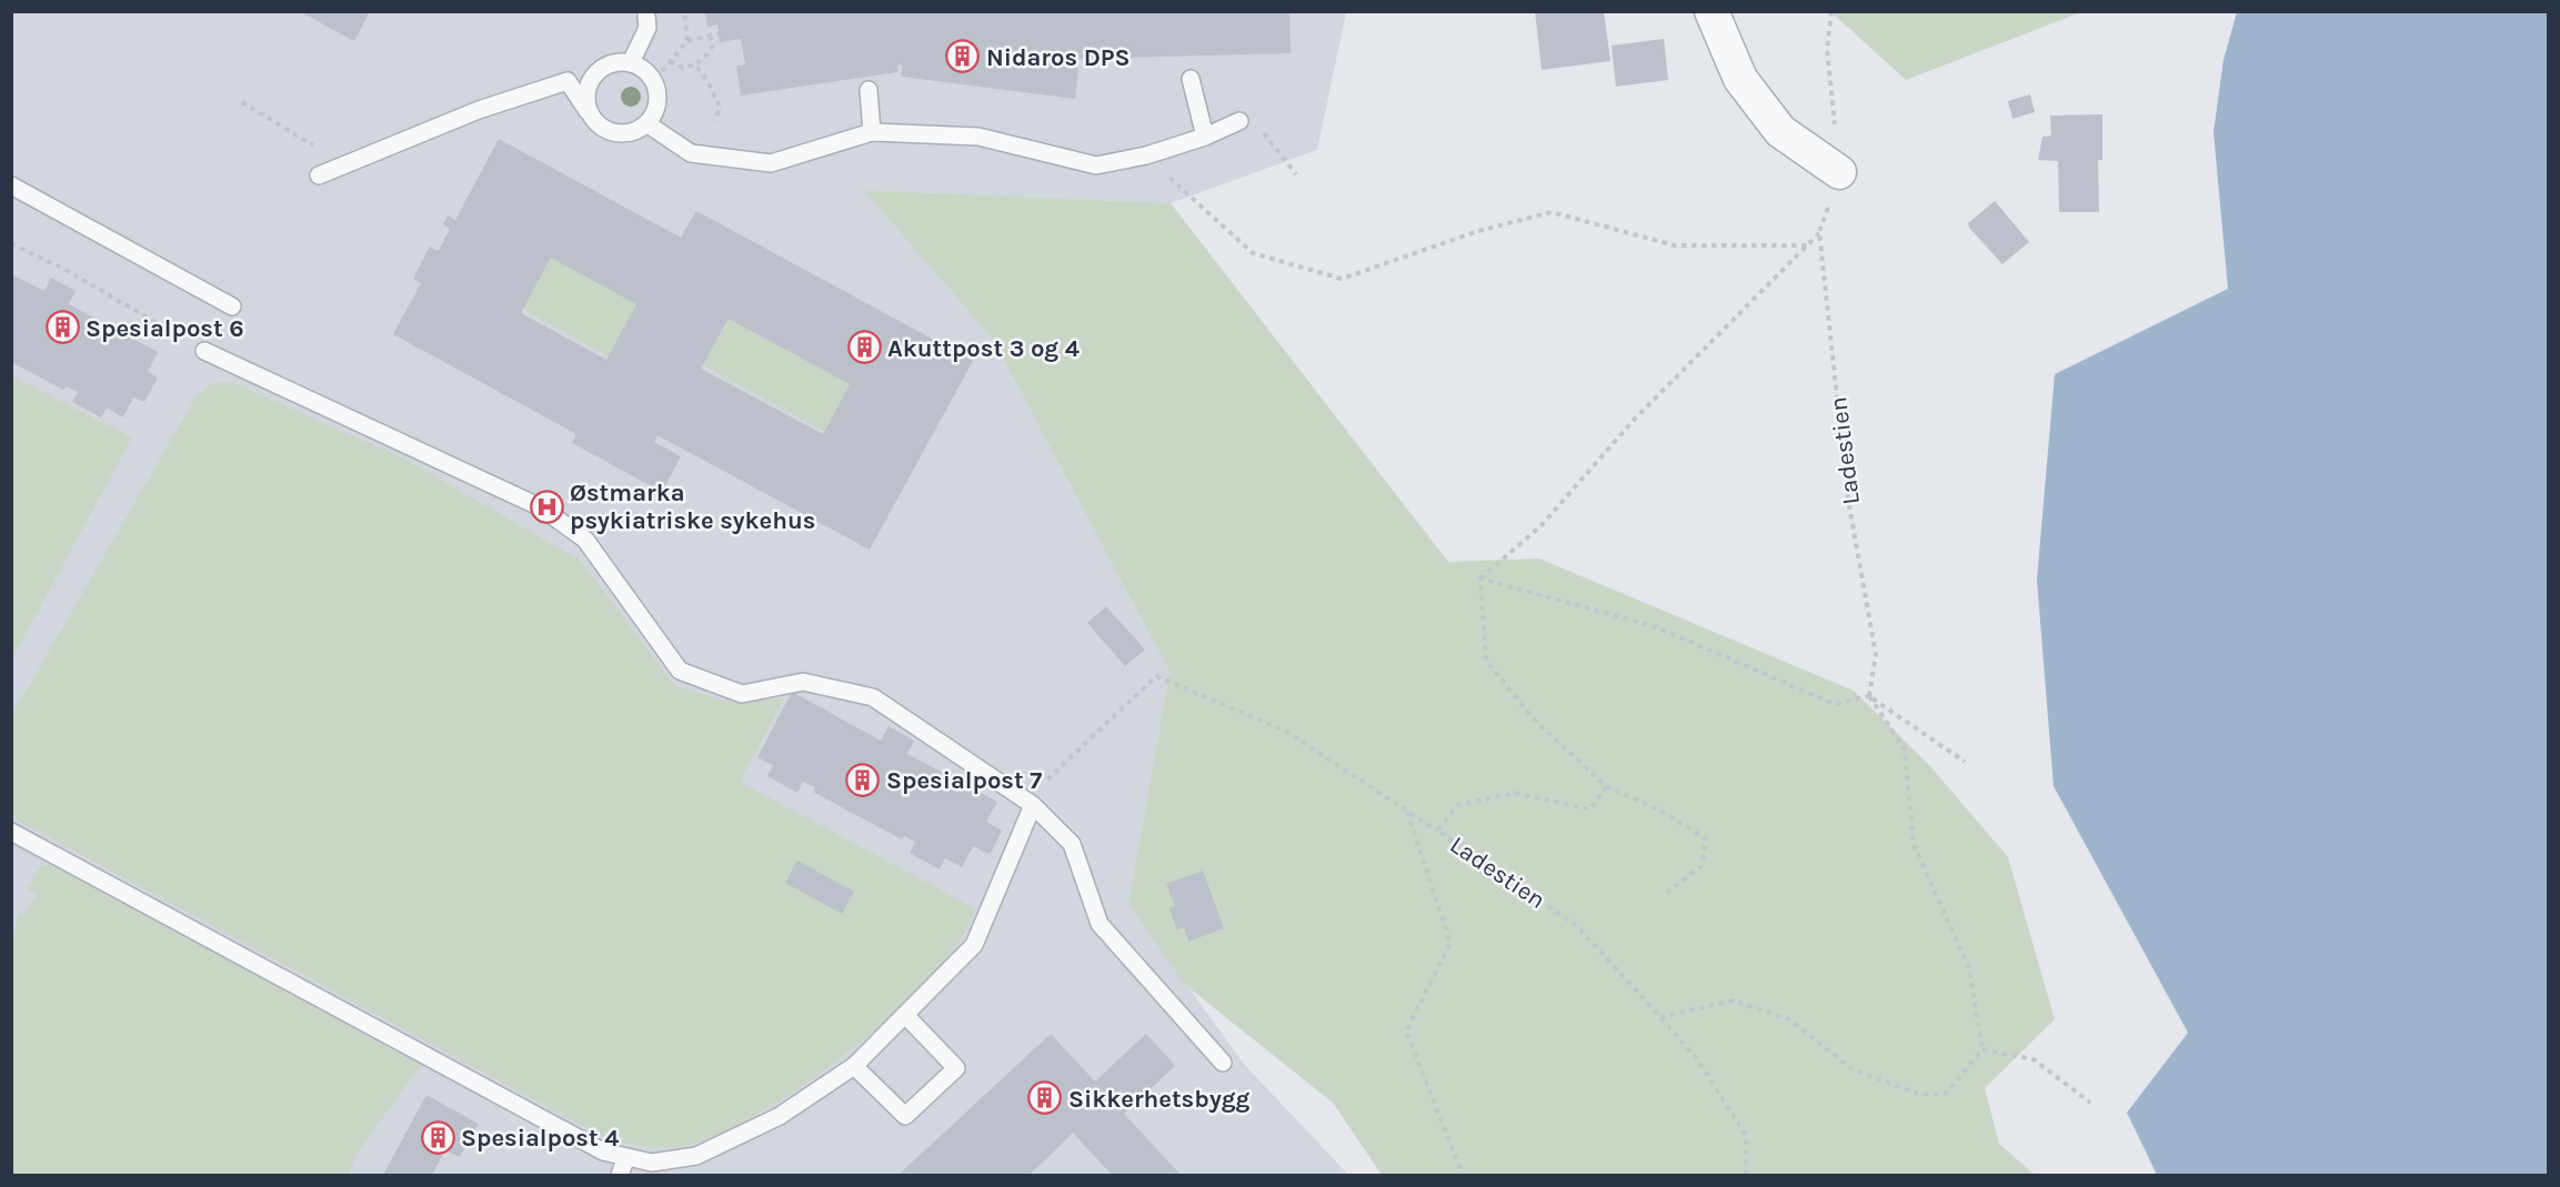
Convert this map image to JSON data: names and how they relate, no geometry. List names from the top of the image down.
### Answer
{
  "streets": {
    "path": ["Ladestien"]
  },
  "places": {
    "building": [
      "Nidaros DPS",
      "Spesialpost 6",
      "Akuttpost 3 og 4",
      "Spesialpost 7",
      "Sikkerhetsbygg",
      "Spesialpost 4"
    ],
    "hospital": ["Østmarka psykiatriske sykehus"]
  }
}
